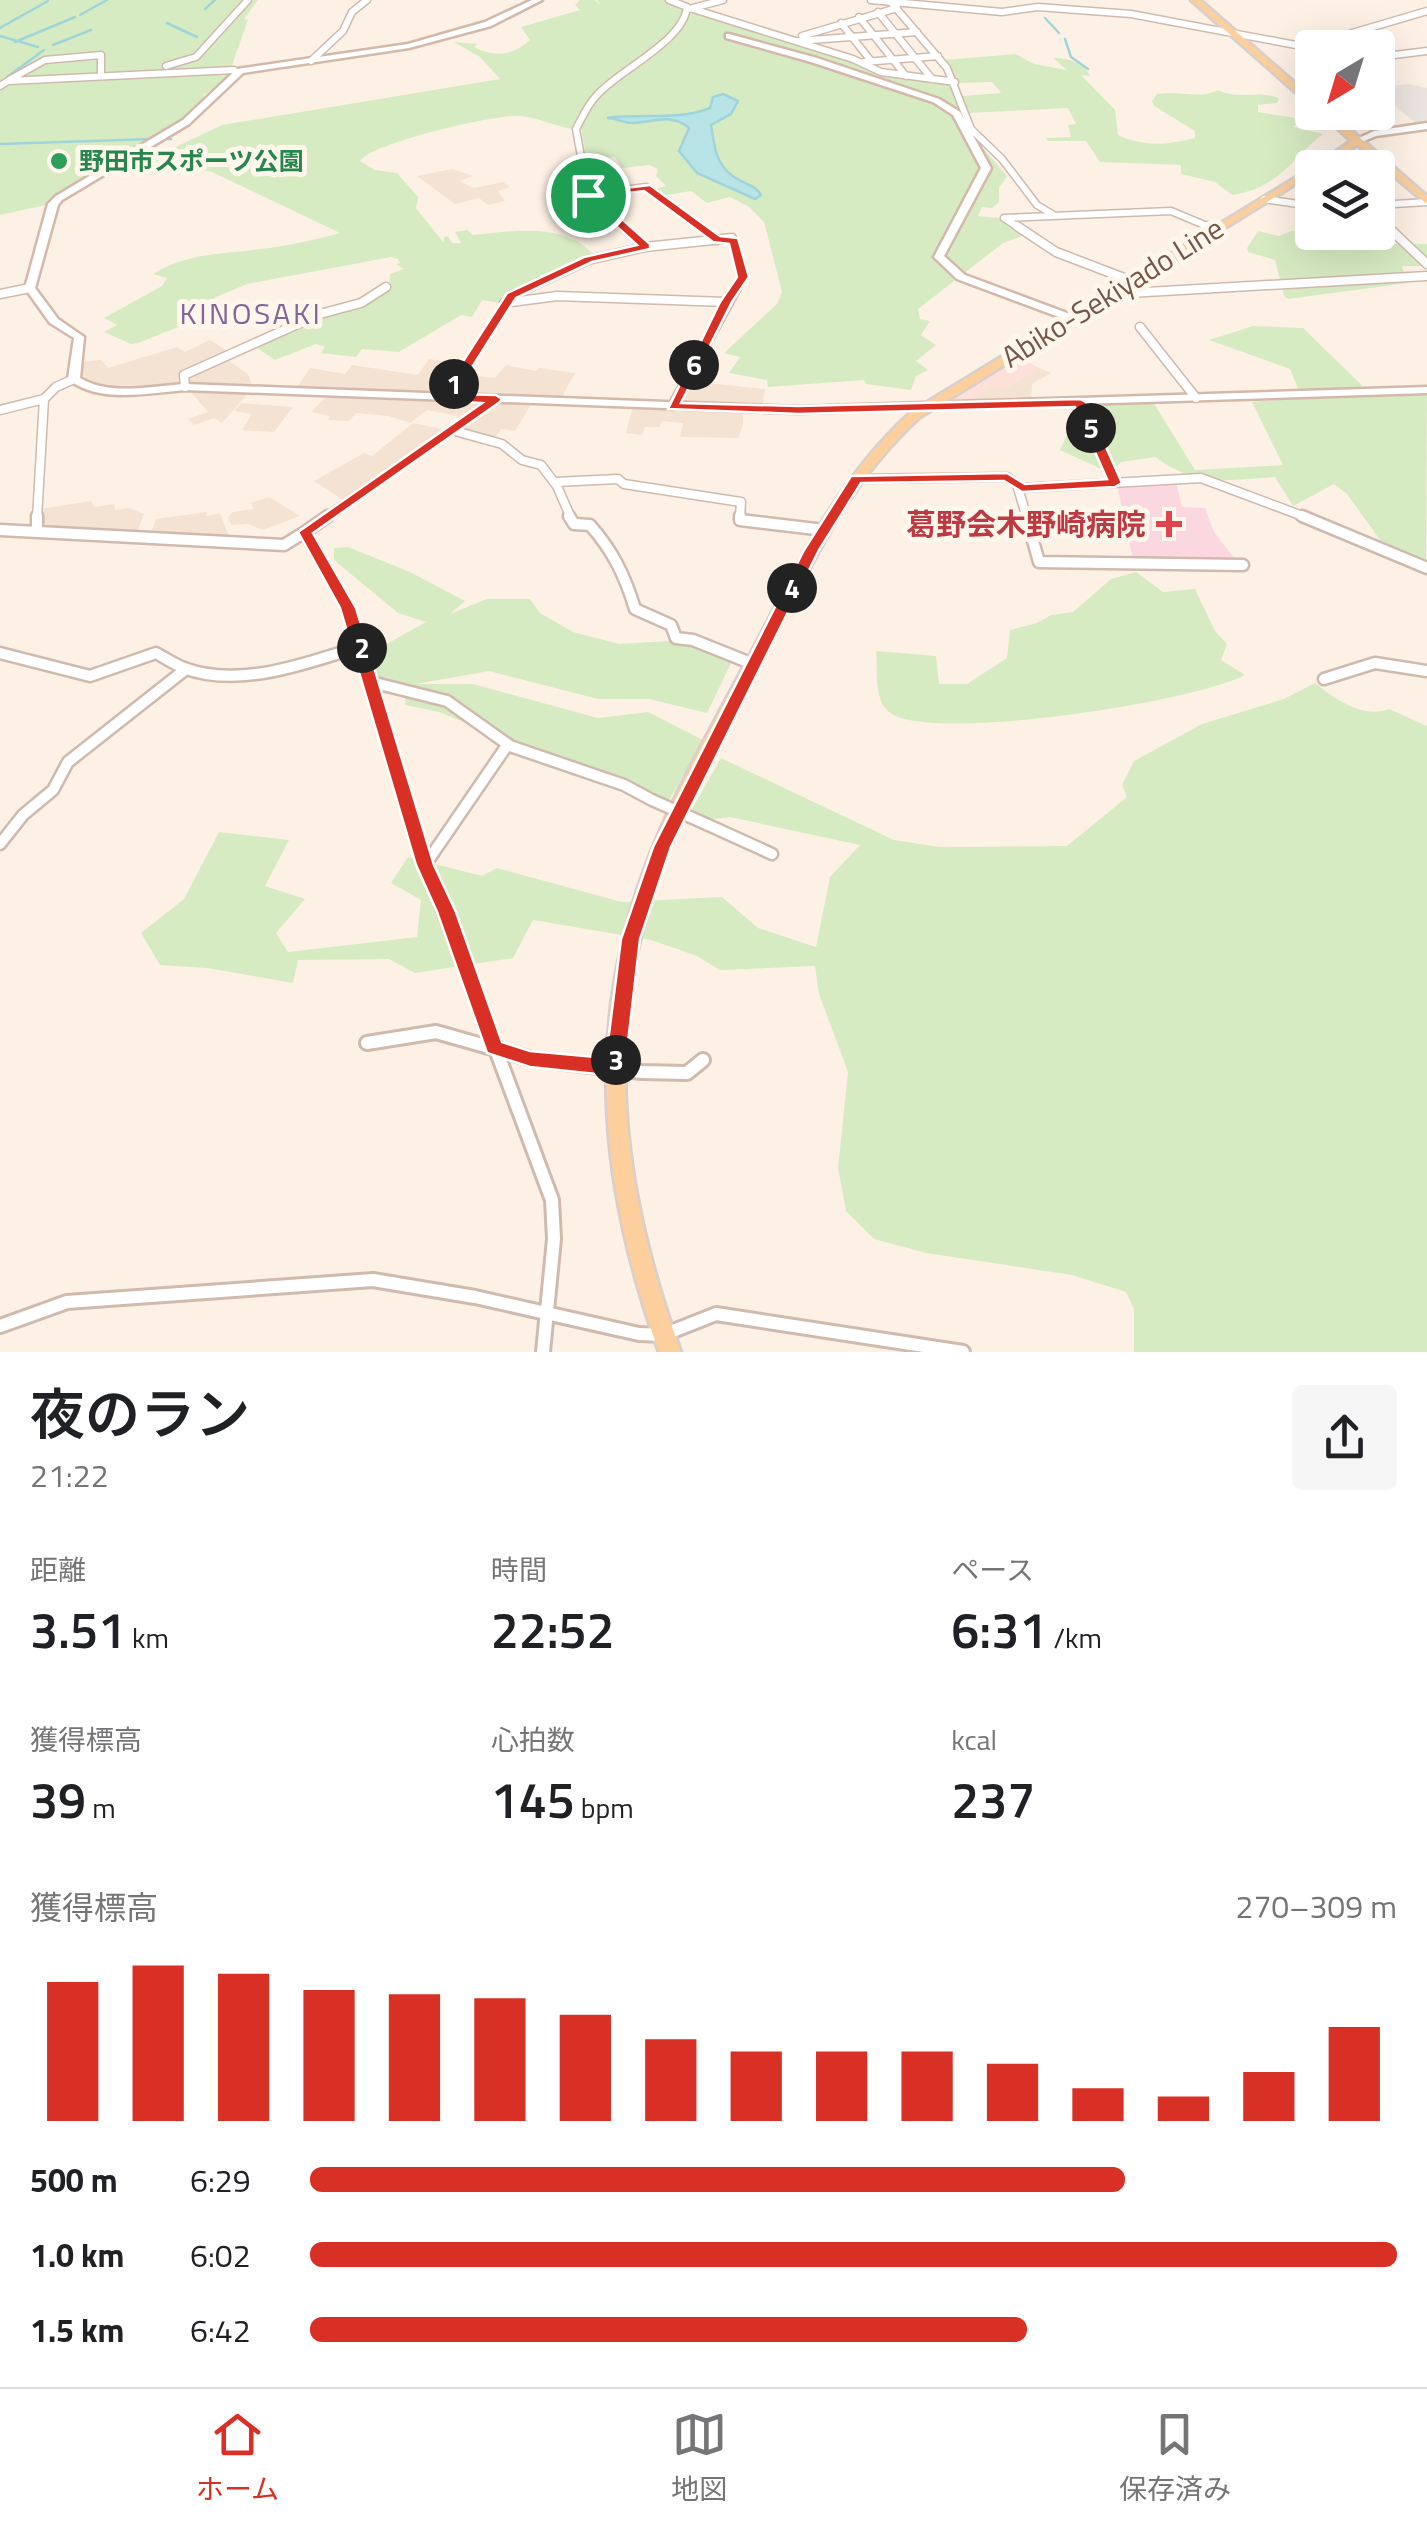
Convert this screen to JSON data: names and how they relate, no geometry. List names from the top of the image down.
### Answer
{
  "streets": {
    "main road": ["Abiko-Sekiyado Line"]
  },
  "districts": ["KINOSAKI"],
  "places": {
    "other": ["野田市スポーツ公園"],
    "health": ["葛野会木野崎病院"]
  },
  "north": "bottom left",
  "page": {
    "pins": [
      "6",
      "1",
      "5",
      "4",
      "2",
      "3"
    ],
    "heading": ["夜のラン", "21:22"],
    "stats": [
      ["距離", "3.51 km"],
      ["時間", "22:52"],
      ["ペース", "6:31 /km"],
      ["獲得標高", "39 m"],
      ["心拍数", "145 bpm"],
      ["kcal", "237"]
    ],
    "chart": ["獲得標高", "270–309 m"],
    "list": [
      {
        "name": "500 m",
        "note": "6:29"
      },
      {
        "name": "1.0 km",
        "note": "6:02"
      },
      {
        "name": "1.5 km",
        "note": "6:42"
      }
    ],
    "tabs": ["ホーム", "地図", "保存済み"]
  }
}
